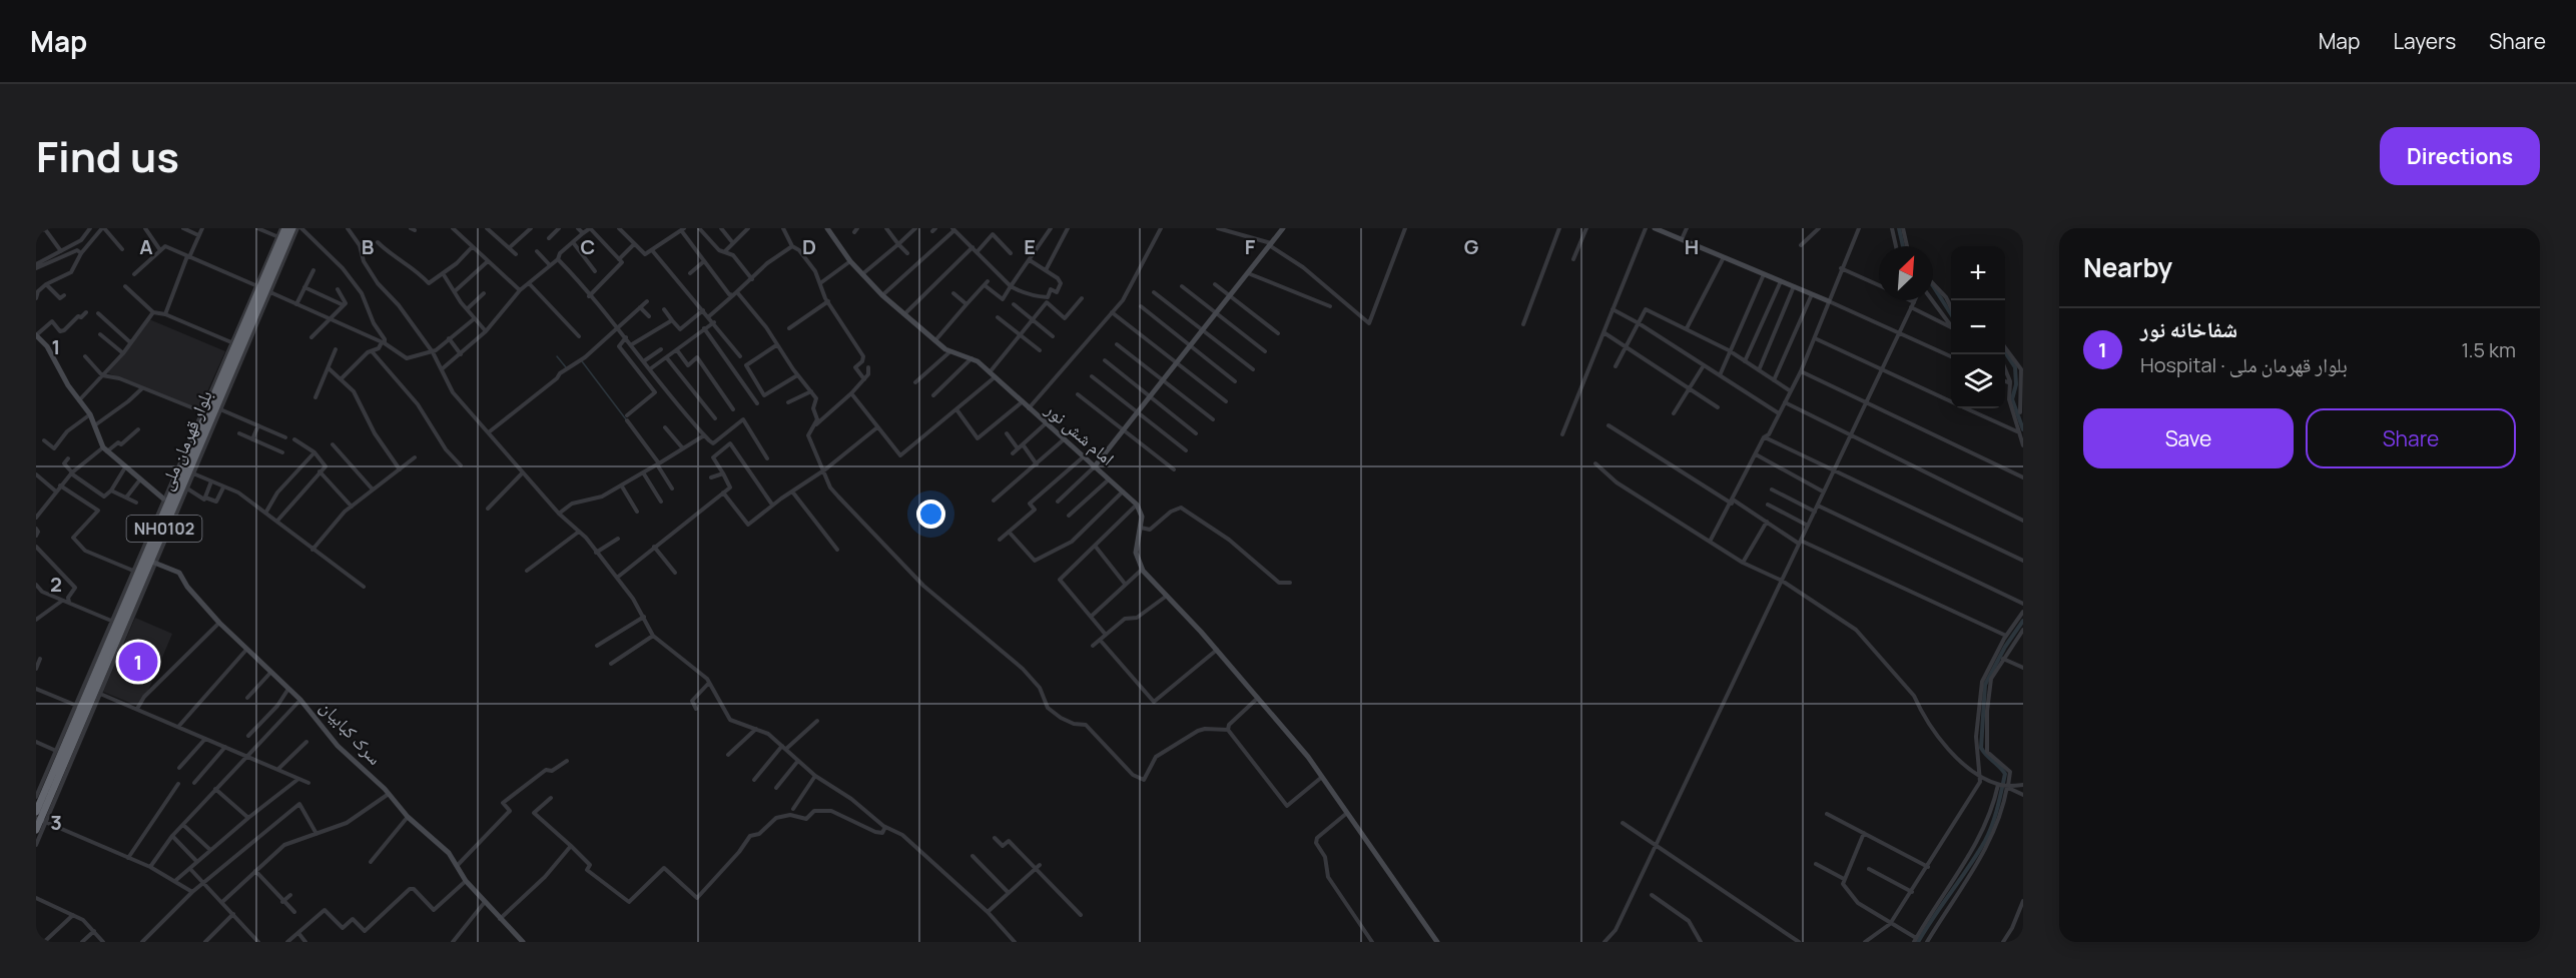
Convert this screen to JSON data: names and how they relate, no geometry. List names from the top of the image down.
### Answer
{
  "streets": {
    "highway": ["بلوار قهرمان ملی", "NH0102"],
    "street": ["امام شش نور", "سرک کبابیان"]
  },
  "crossings": [
    ["بلوار قهرمان ملی", "سرک کبابیان"]
  ],
  "north": "top right",
  "page": {
    "header": "Map",
    "nav": ["Map", "Layers", "Share"],
    "title": "Find us",
    "buttons": [
      "Directions",
      ["Save", "Share"]
    ],
    "heading": "Nearby",
    "map_buttons": ["+", "−"],
    "list": [
      {
        "mark": "1",
        "name": "شفاخانه نور",
        "note": "Hospital · بلوار قهرمان ملی",
        "value": "1.5 km"
      }
    ],
    "pins": "1"
  },
  "grid": {
    "columns": [
      "A",
      "B",
      "C",
      "D",
      "E",
      "F",
      "G",
      "H"
    ],
    "rows": ["1", "2", "3"]
  }
}
